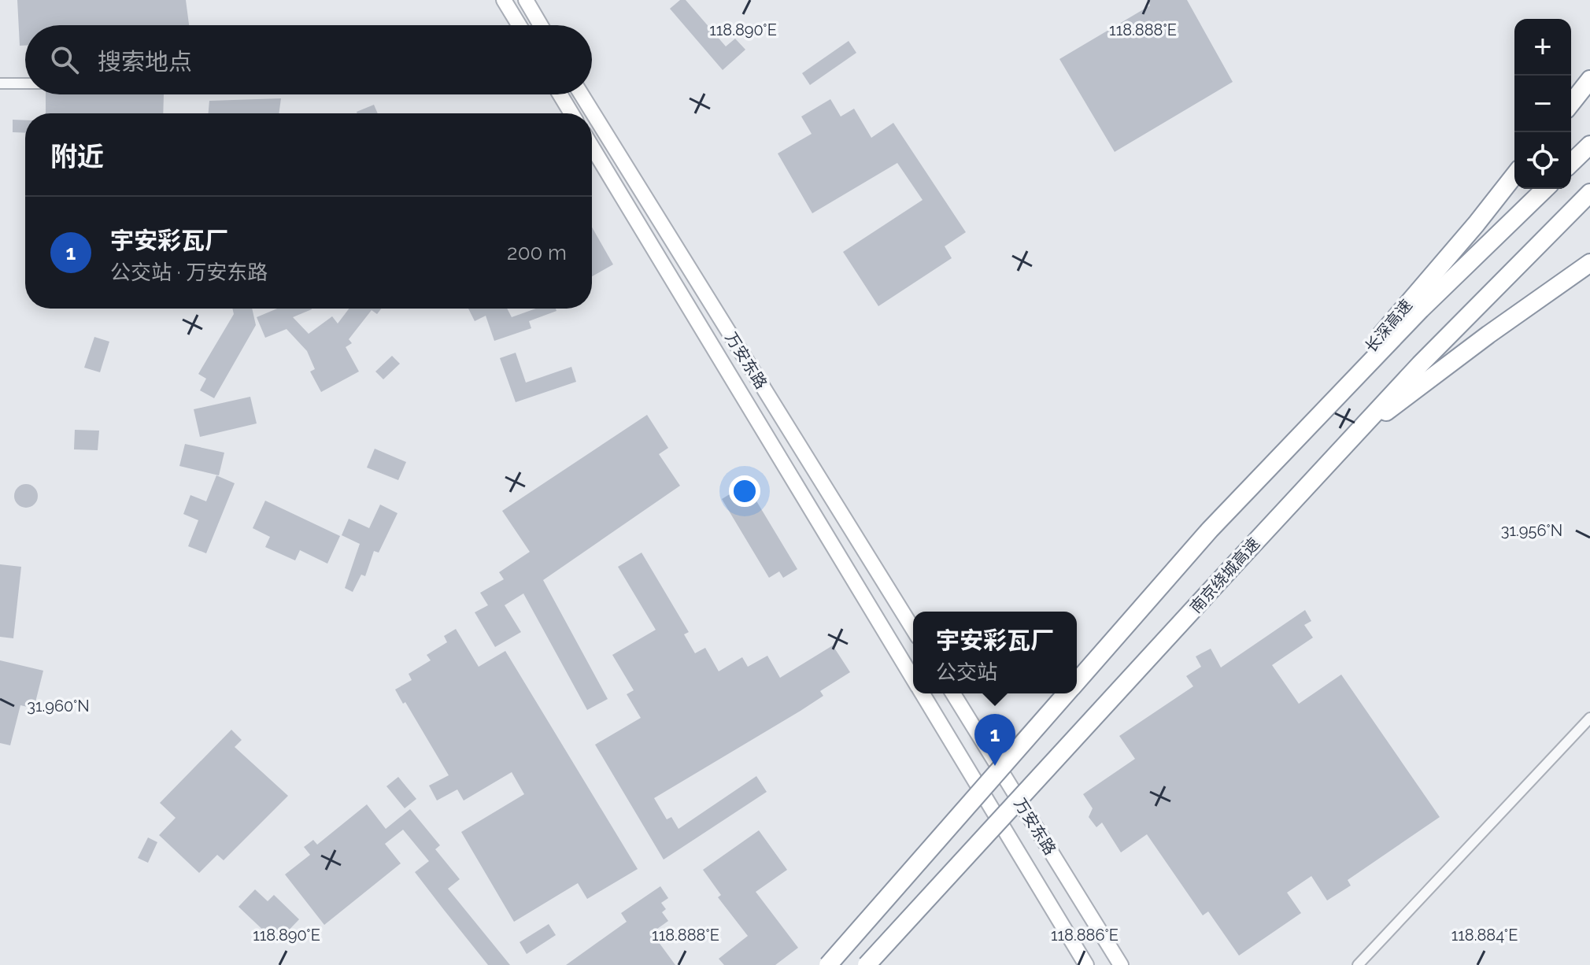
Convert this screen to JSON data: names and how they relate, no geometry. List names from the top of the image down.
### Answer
{
  "streets": {
    "highway": ["长深高速", "南京绕城高速"],
    "main road": ["万安东路"]
  },
  "page": {
    "map_buttons": ["+", "−"],
    "search": "搜索地点",
    "heading": "附近",
    "list": [
      {
        "mark": "1",
        "name": "宇安彩瓦厂",
        "note": "公交站 · 万安东路",
        "value": "200 m"
      }
    ],
    "popup": ["宇安彩瓦厂", "公交站"],
    "pins": "1"
  },
  "coordinates": [
    "118.890°E",
    "118.888°E",
    "31.956°N",
    "31.960°N",
    "118.886°E",
    "118.884°E"
  ]
}
